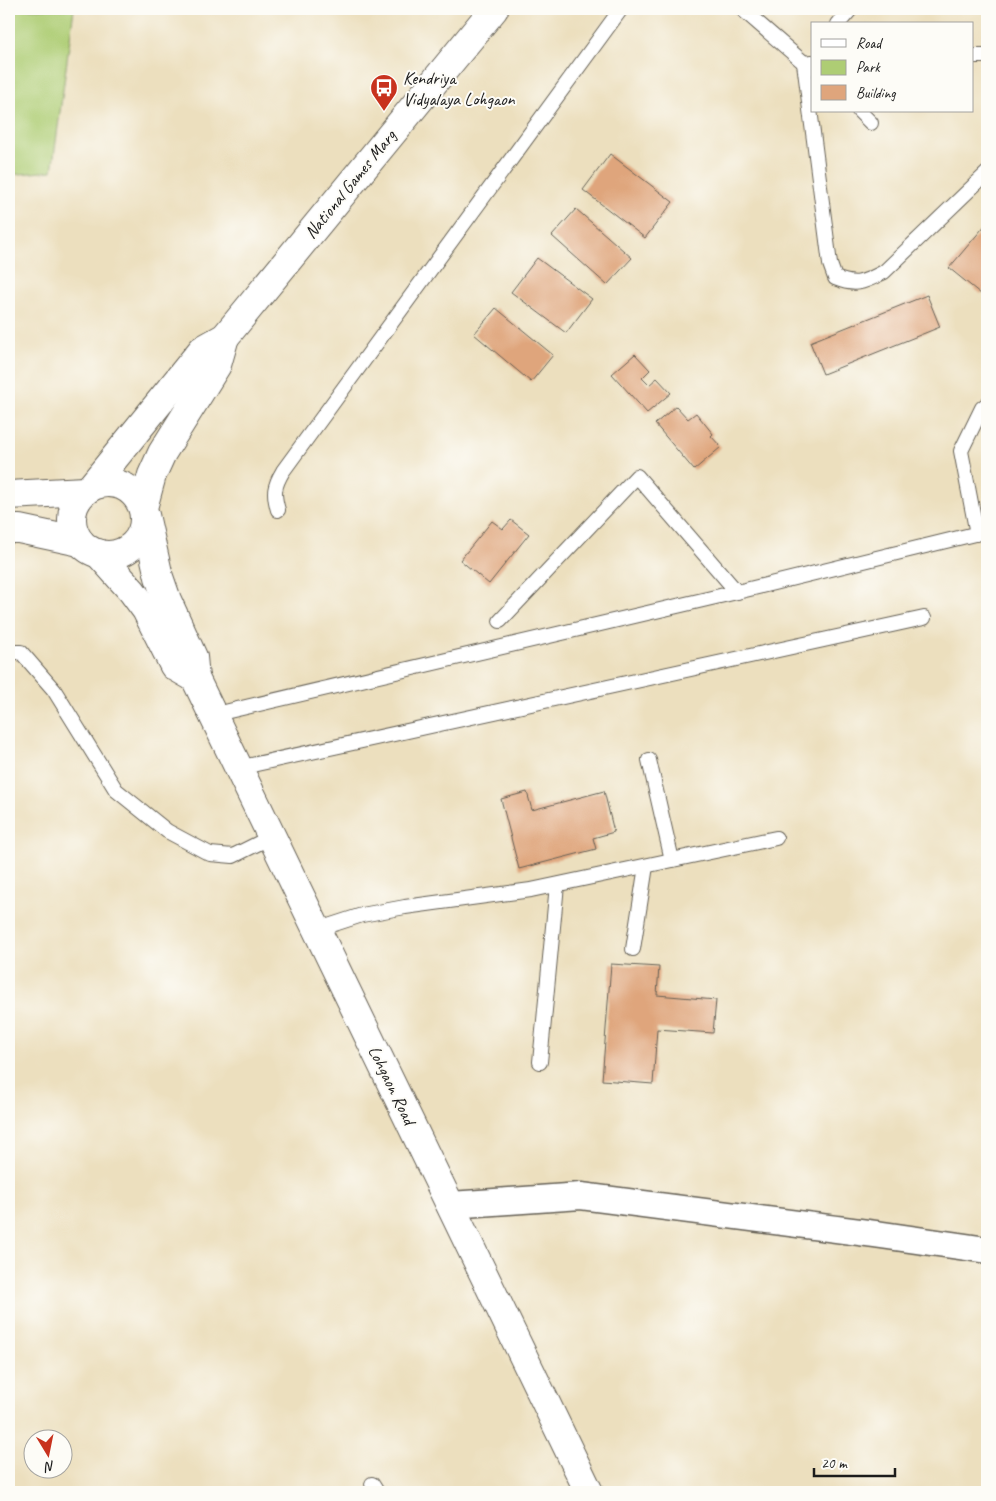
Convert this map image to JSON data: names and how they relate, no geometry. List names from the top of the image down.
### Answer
{
  "streets": {
    "main road": ["National Games Marg", "Lohgaon Road"]
  },
  "crossings": [
    ["National Games Marg", "Lohgaon Road"]
  ],
  "places": {
    "bus stop": ["Kendriya Vidyalaya Lohgaon"]
  },
  "legend": ["Road", "Park", "Building"],
  "scale_bar": "20 m",
  "north": "bottom"
}
